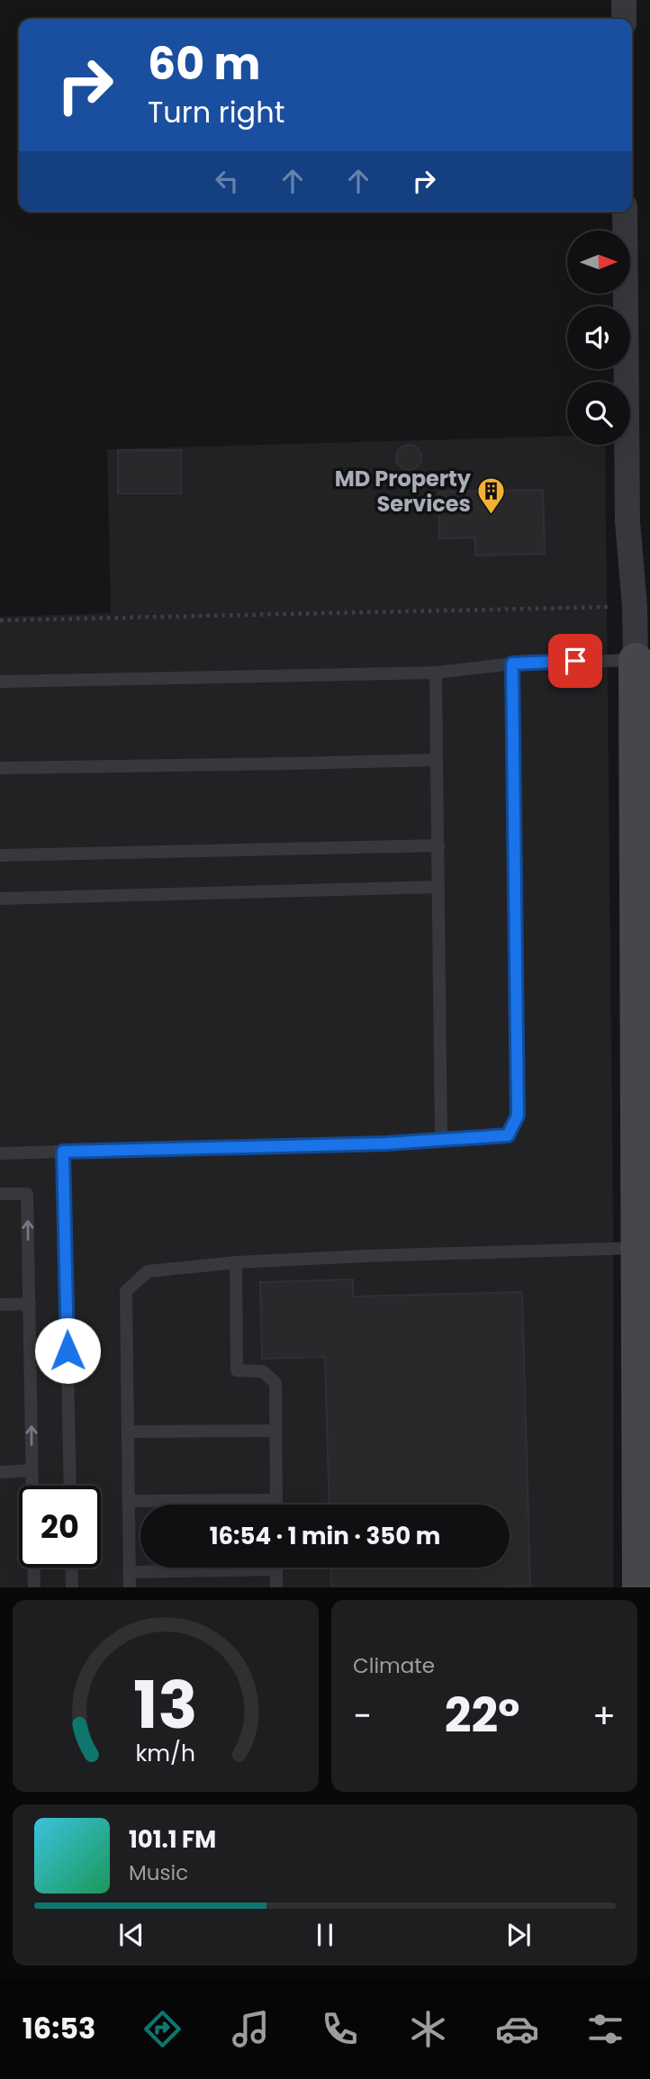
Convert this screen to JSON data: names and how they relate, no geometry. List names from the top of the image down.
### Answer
{
  "places": {
    "building": ["MD Property Services"]
  },
  "north": "right",
  "page": {
    "turn": ["60 m", "Turn right"],
    "limit": "20",
    "trip": "16:54 · 1 min · 350 m",
    "tile": "Climate",
    "heat": ["−", "22°", "+"],
    "song": ["101.1 FM", "Music"],
    "tabs": "16:53",
    "gauge": ["13", "km/h"]
  }
}
